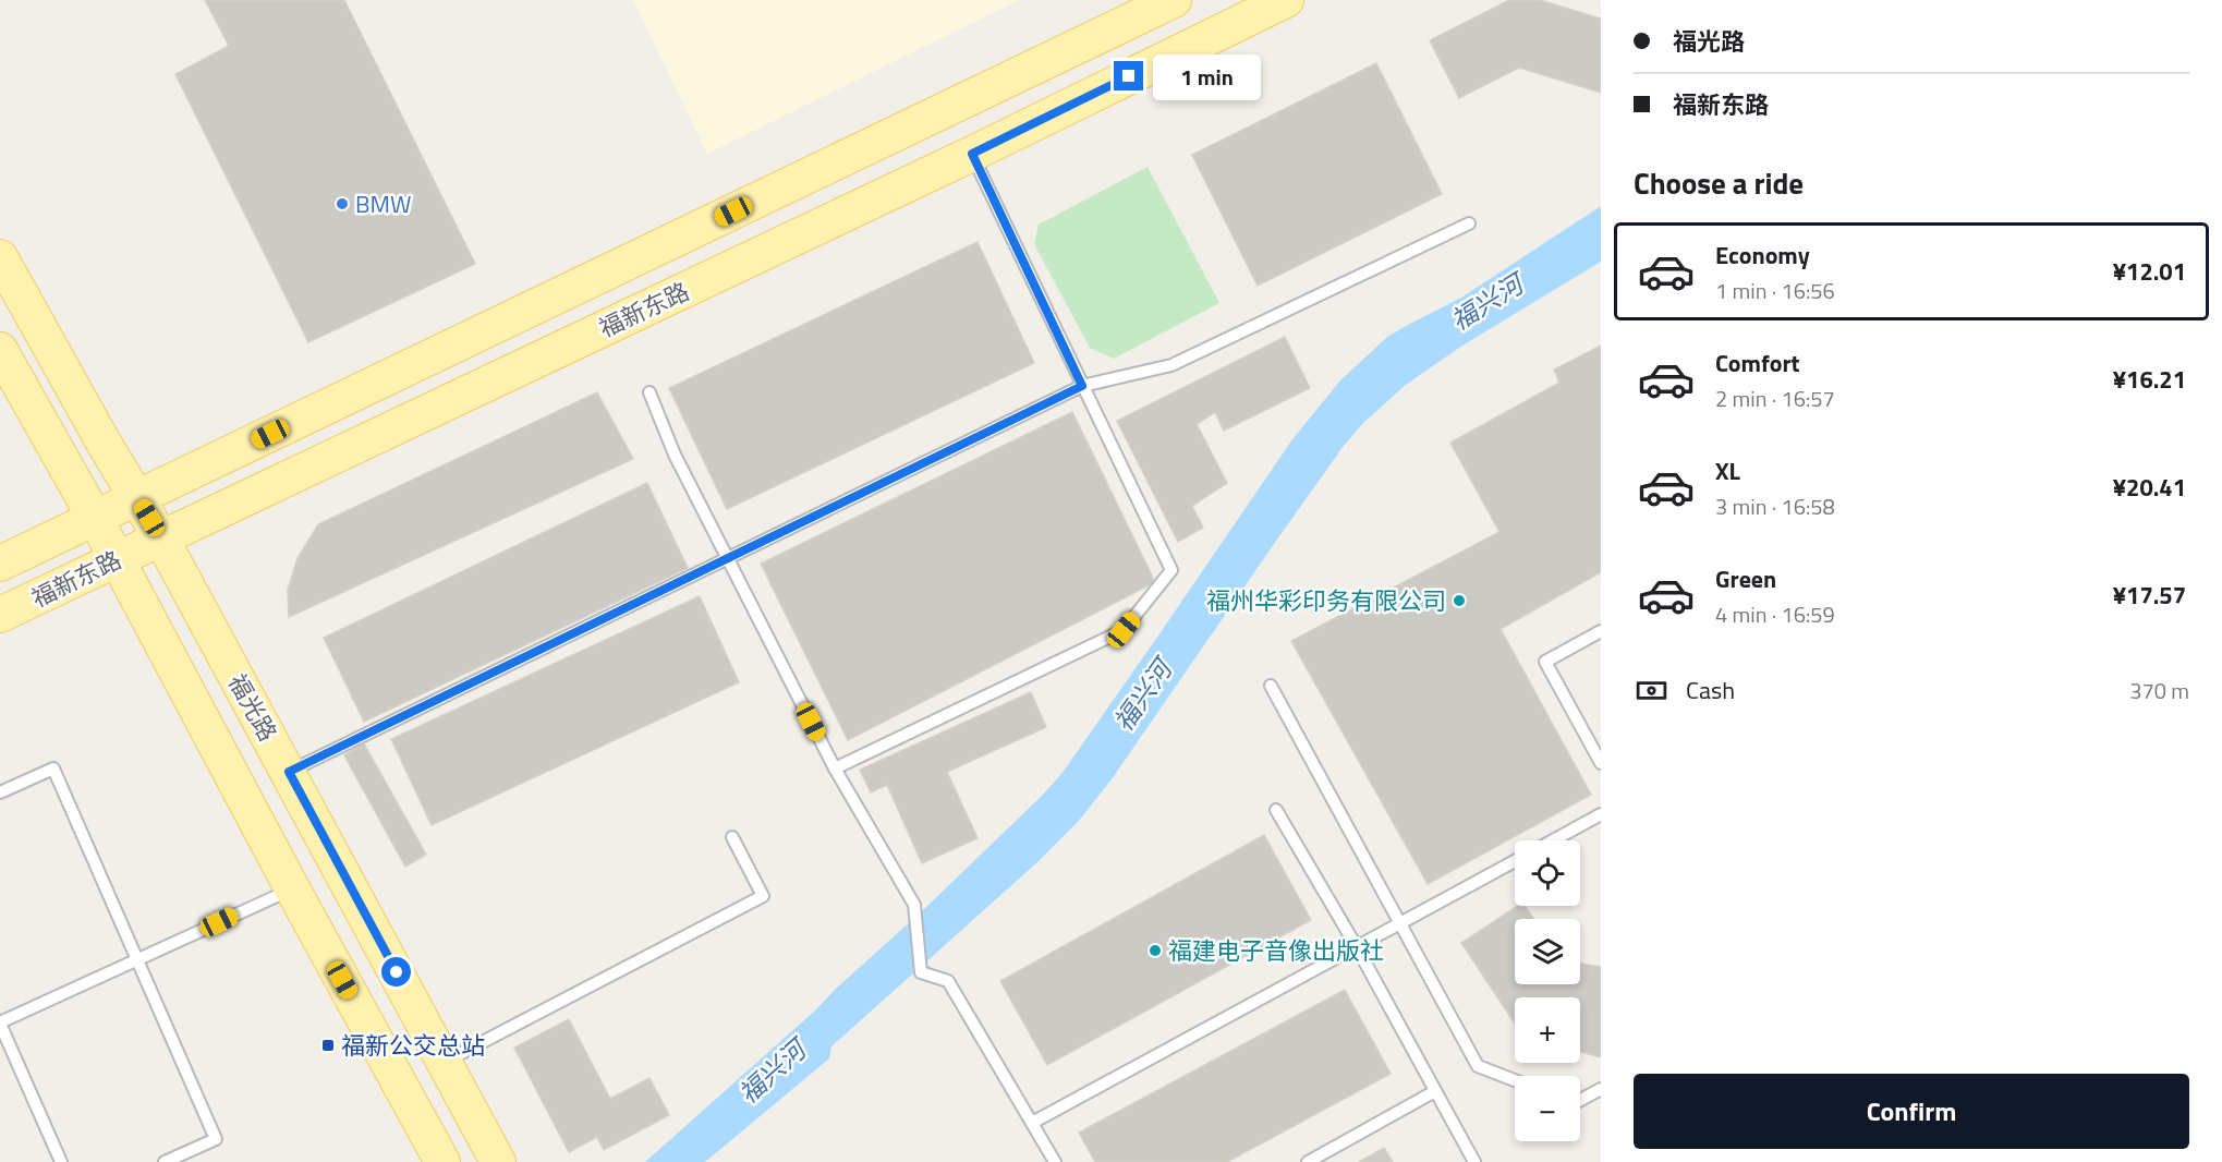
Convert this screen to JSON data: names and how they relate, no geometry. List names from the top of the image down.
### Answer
{
  "streets": {
    "main road": ["福新东路", "福光路"]
  },
  "crossings": [
    ["福新东路", "福光路"]
  ],
  "water": ["福兴河"],
  "places": {
    "other": ["BMW", "福州华彩印务有限公司", "福建电子音像出版社"],
    "transit": ["福新公交总站"]
  },
  "page": {
    "banner": ["福光路", "福新东路"],
    "bubble": "1 min",
    "heading": "Choose a ride",
    "list": [
      {
        "name": "Economy",
        "note": "1 min · 16:56",
        "value": "¥12.01"
      },
      {
        "name": "Comfort",
        "note": "2 min · 16:57",
        "value": "¥16.21"
      },
      {
        "name": "XL",
        "note": "3 min · 16:58",
        "value": "¥20.41"
      },
      {
        "name": "Green",
        "note": "4 min · 16:59",
        "value": "¥17.57"
      }
    ],
    "pay": ["Cash", "370 m"],
    "map_buttons": ["+", "−"],
    "buttons": "Confirm"
  }
}
